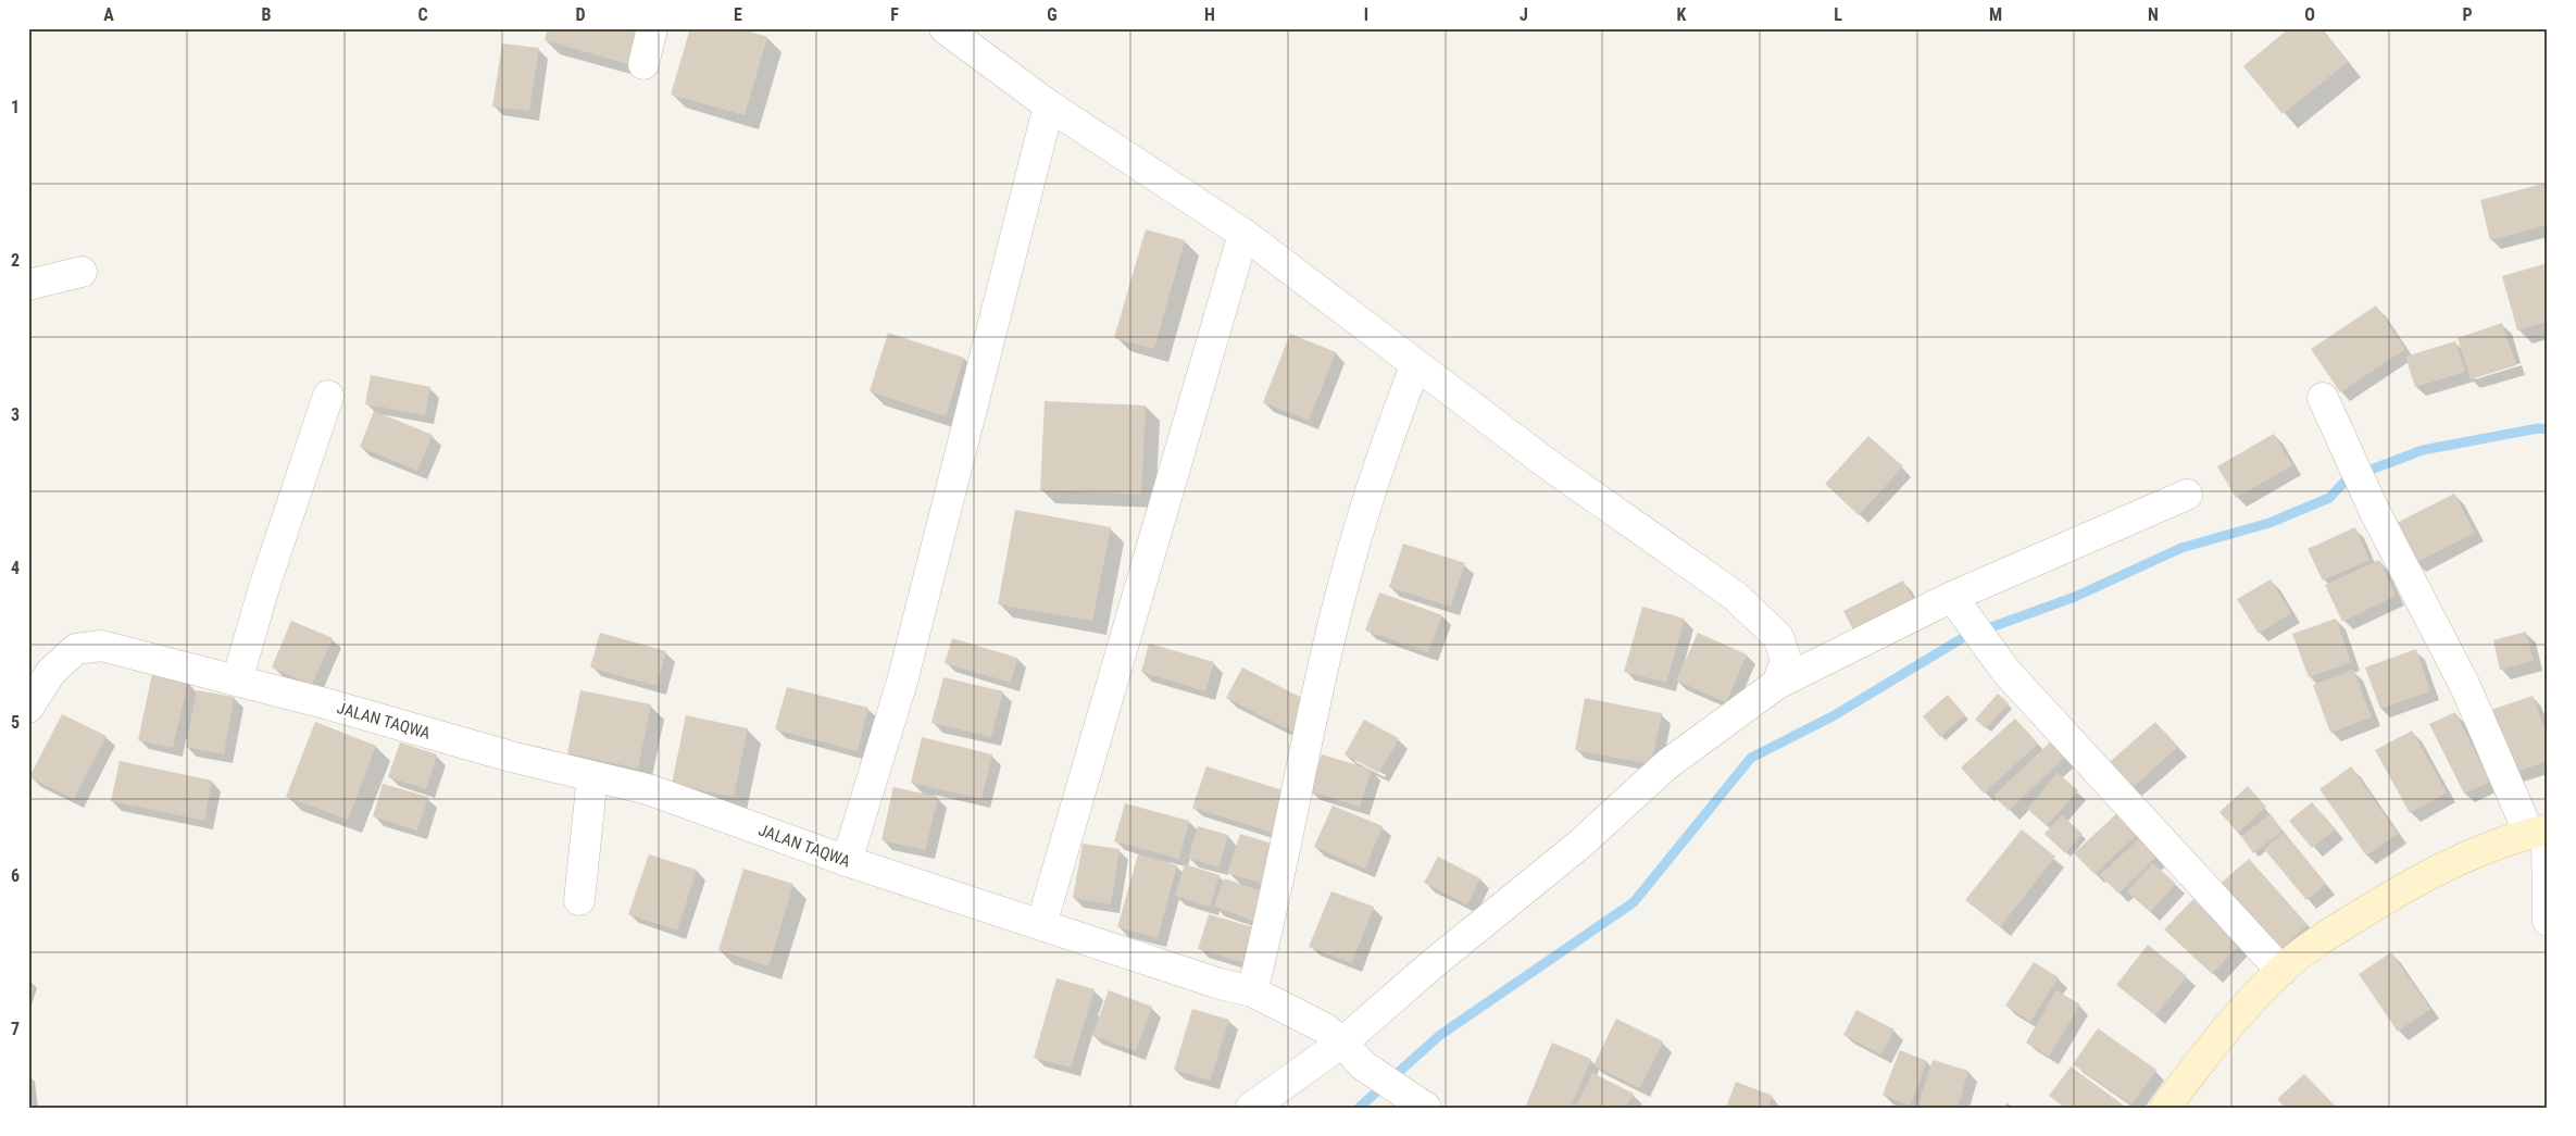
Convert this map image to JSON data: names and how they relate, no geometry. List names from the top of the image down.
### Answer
{
  "streets": {
    "street": ["JALAN TAQWA"]
  },
  "grid": {
    "columns": [
      "A",
      "B",
      "C",
      "D",
      "E",
      "F",
      "G",
      "H",
      "I",
      "J",
      "K",
      "L",
      "M",
      "N",
      "O",
      "P"
    ],
    "rows": [
      "1",
      "2",
      "3",
      "4",
      "5",
      "6",
      "7"
    ]
  }
}
